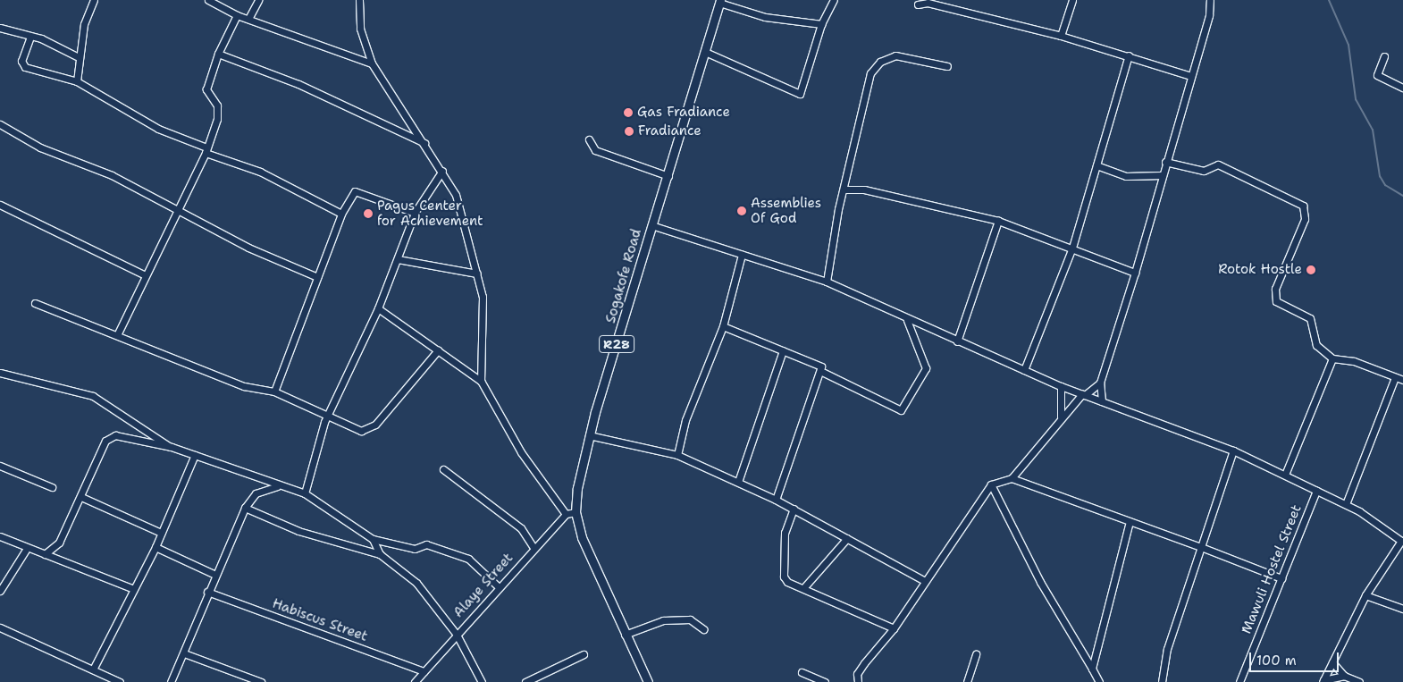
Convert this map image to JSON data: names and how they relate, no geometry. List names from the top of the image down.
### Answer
{
  "streets": {
    "main road": ["Sogakofe Road", "R28"],
    "street": ["Mawuli Hostel Street", "Alaye Street", "Habiscus Street"]
  },
  "crossings": [
    ["Alaye Street", "Habiscus Street"]
  ],
  "places": [
    "Gas Fradiance",
    "Fradiance",
    "Assemblies Of God",
    "Pagus Center for Achievement",
    "Rotok Hostle"
  ],
  "scale_bar": "100 m"
}
